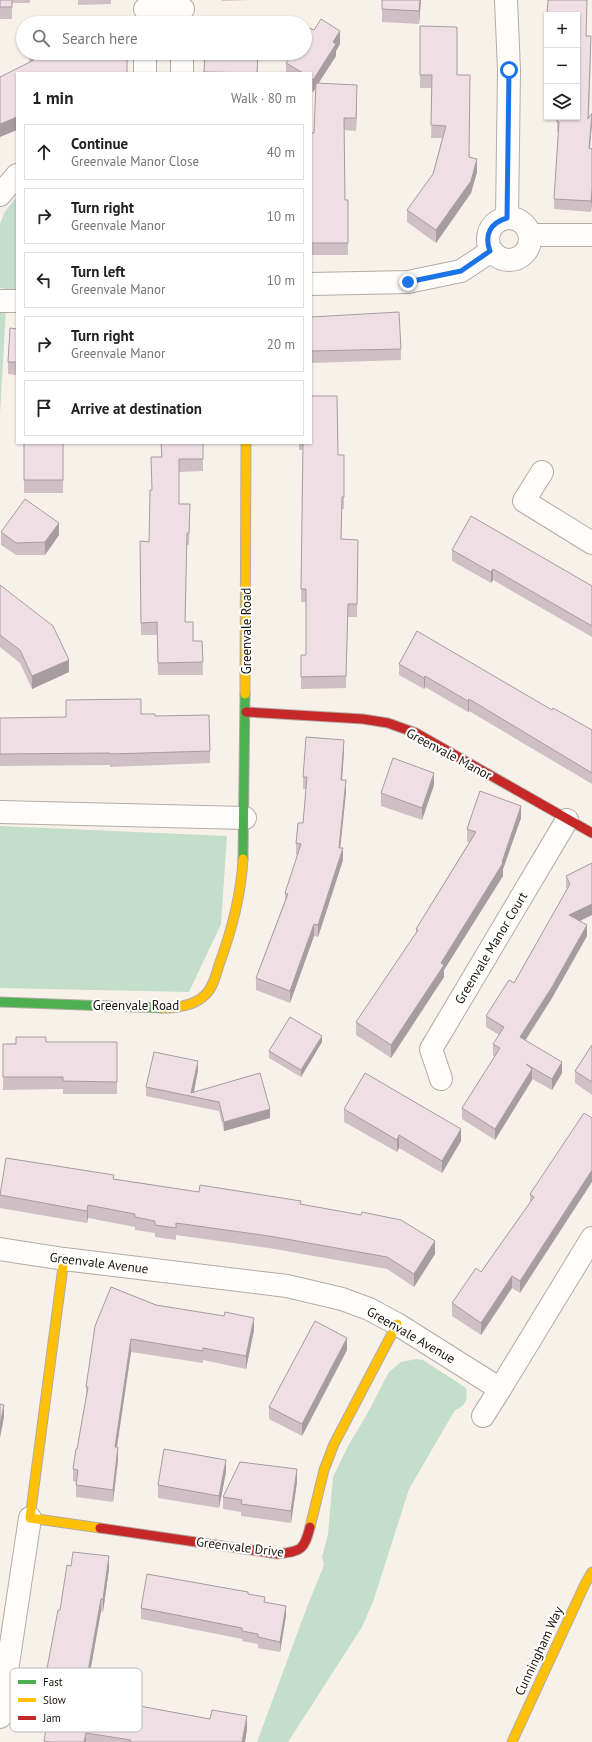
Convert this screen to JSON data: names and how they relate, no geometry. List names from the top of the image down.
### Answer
{
  "streets": {
    "street": [
      "Greenvale Road",
      "Greenvale Manor",
      "Greenvale Manor Court",
      "Greenvale Avenue",
      "Greenvale Drive",
      "Cunningham Way"
    ]
  },
  "crossings": [
    ["Greenvale Road", "Greenvale Manor"],
    ["Greenvale Manor", "Greenvale Manor Court"],
    ["Greenvale Avenue", "Greenvale Drive"]
  ],
  "legend": ["Fast", "Slow", "Jam"],
  "page": {
    "map_buttons": ["+", "−"],
    "search": "Search here",
    "heading": ["1 min", "Walk · 80 m"],
    "list": [
      ["Continue", "Greenvale Manor Close", "40 m"],
      ["Turn right", "Greenvale Manor", "10 m"],
      ["Turn left", "Greenvale Manor", "10 m"],
      ["Turn right", "Greenvale Manor", "20 m"],
      "Arrive at destination"
    ]
  }
}
